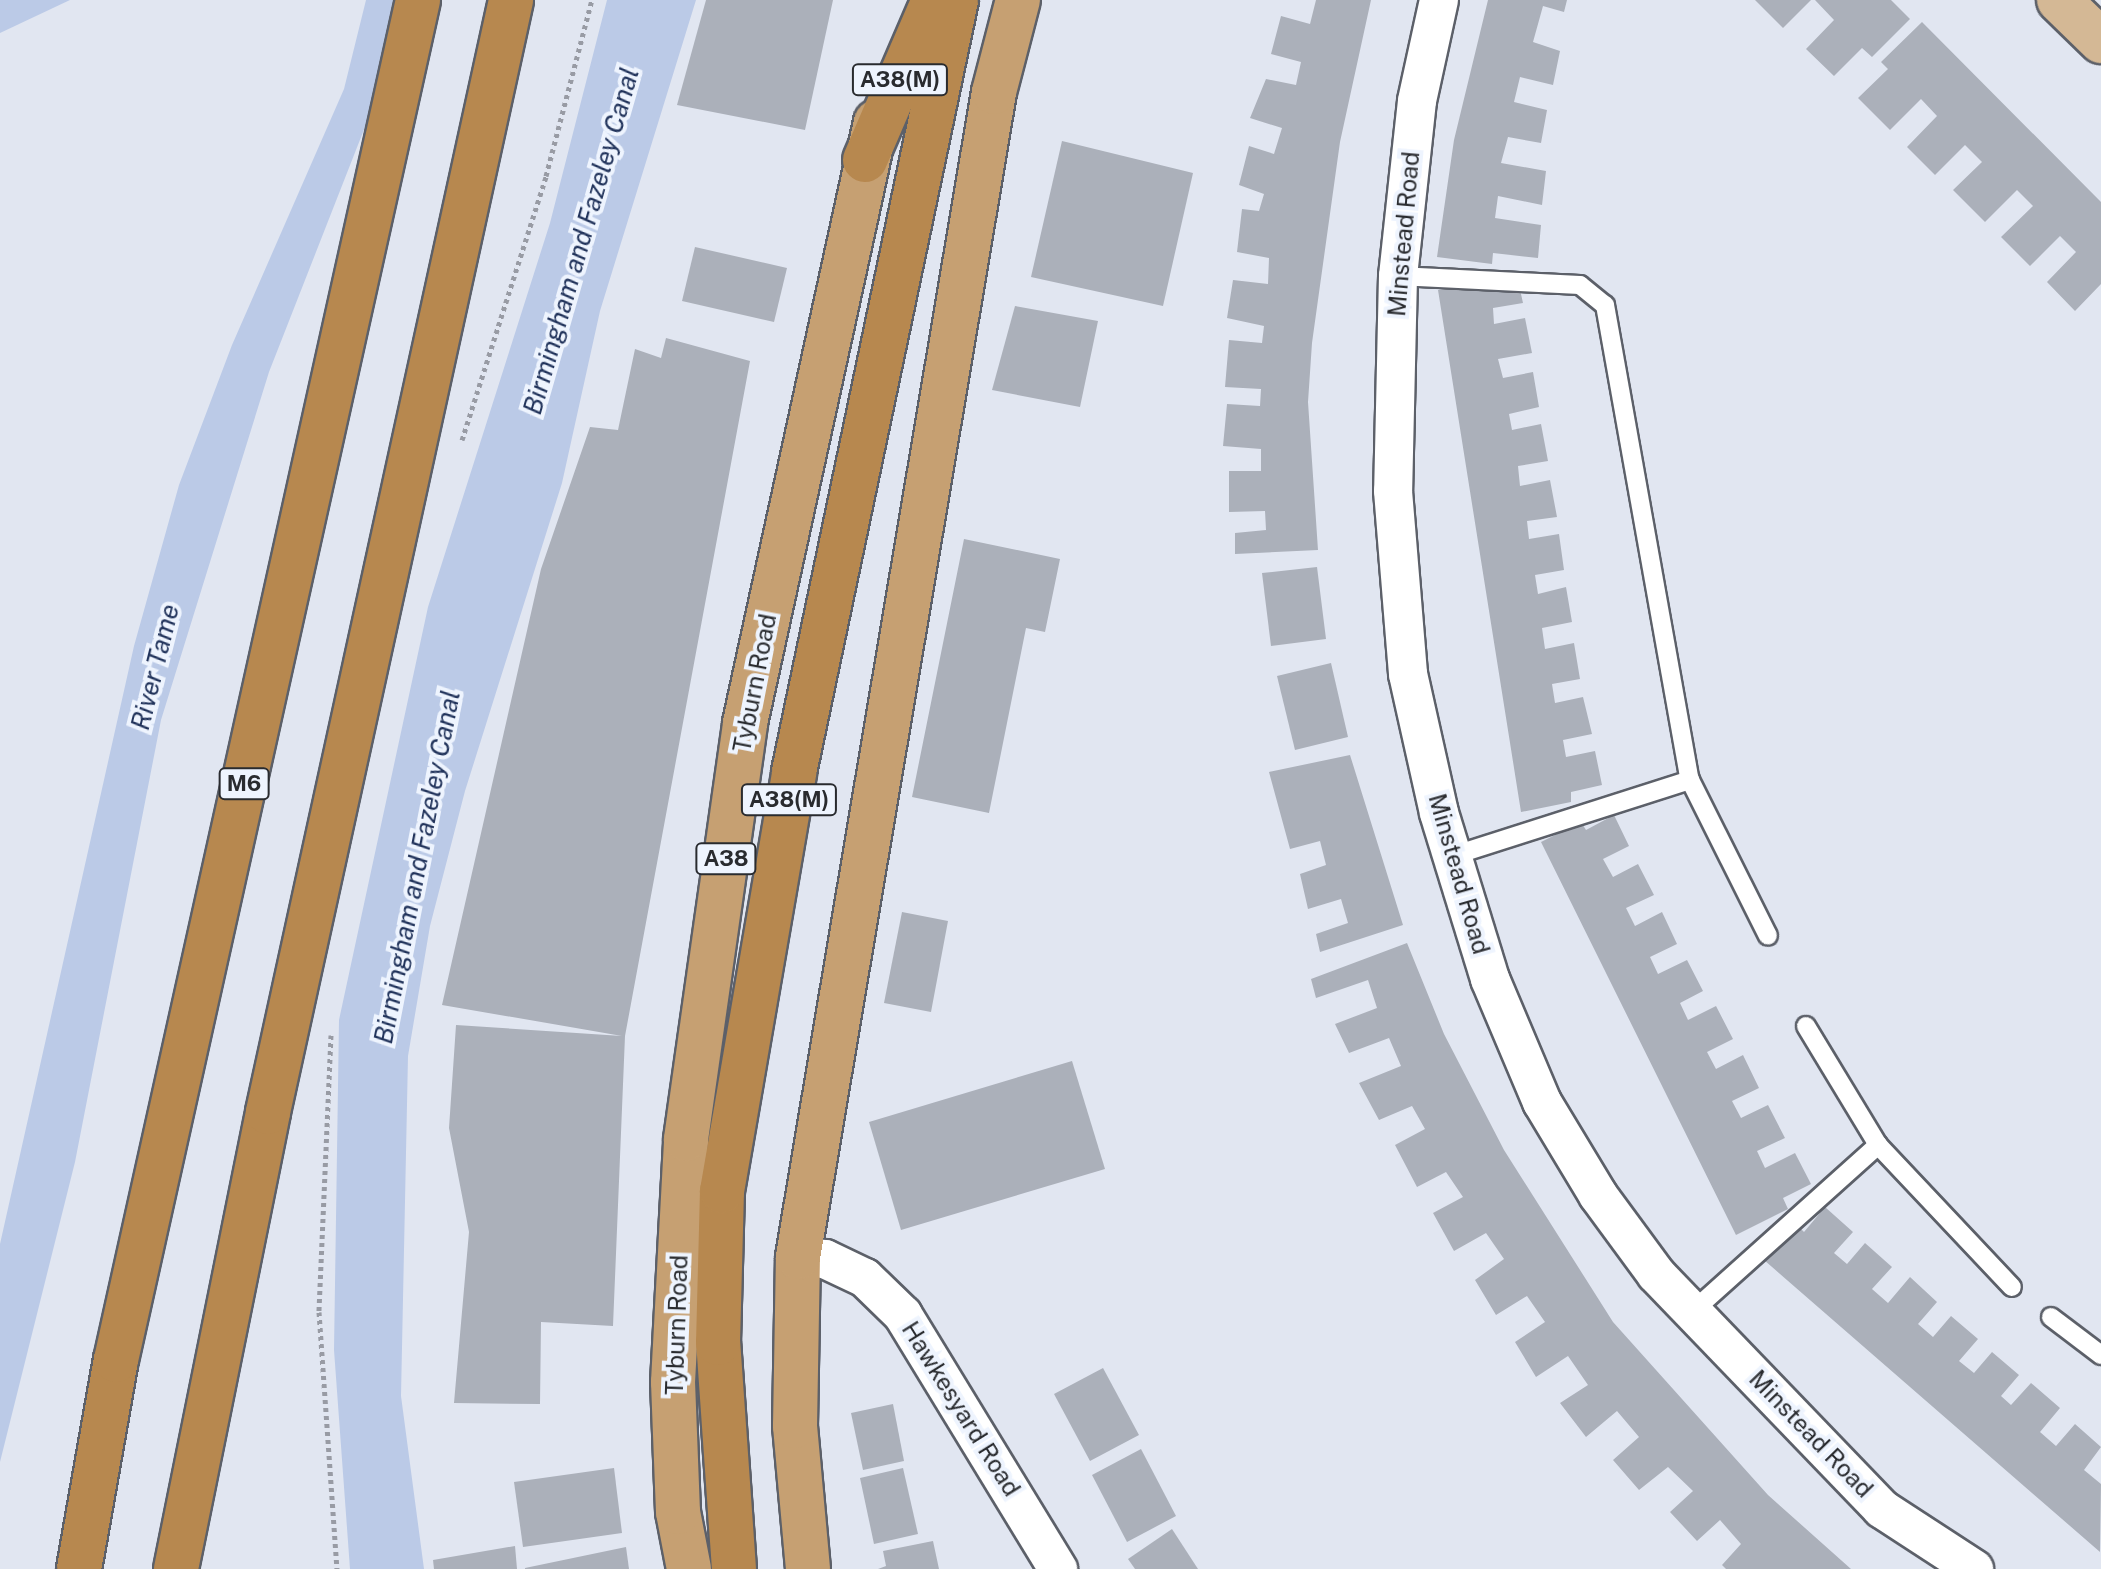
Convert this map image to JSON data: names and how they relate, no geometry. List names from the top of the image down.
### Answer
{
  "streets": {
    "highway": [
      "A38(M)",
      "Tyburn Road",
      "M6",
      "A38"
    ],
    "street": ["Minstead Road", "Hawkesyard Road"]
  },
  "crossings": [
    ["A38(M)", "Tyburn Road"]
  ],
  "water": ["Birmingham and Fazeley Canal", "River Tame"]
}
